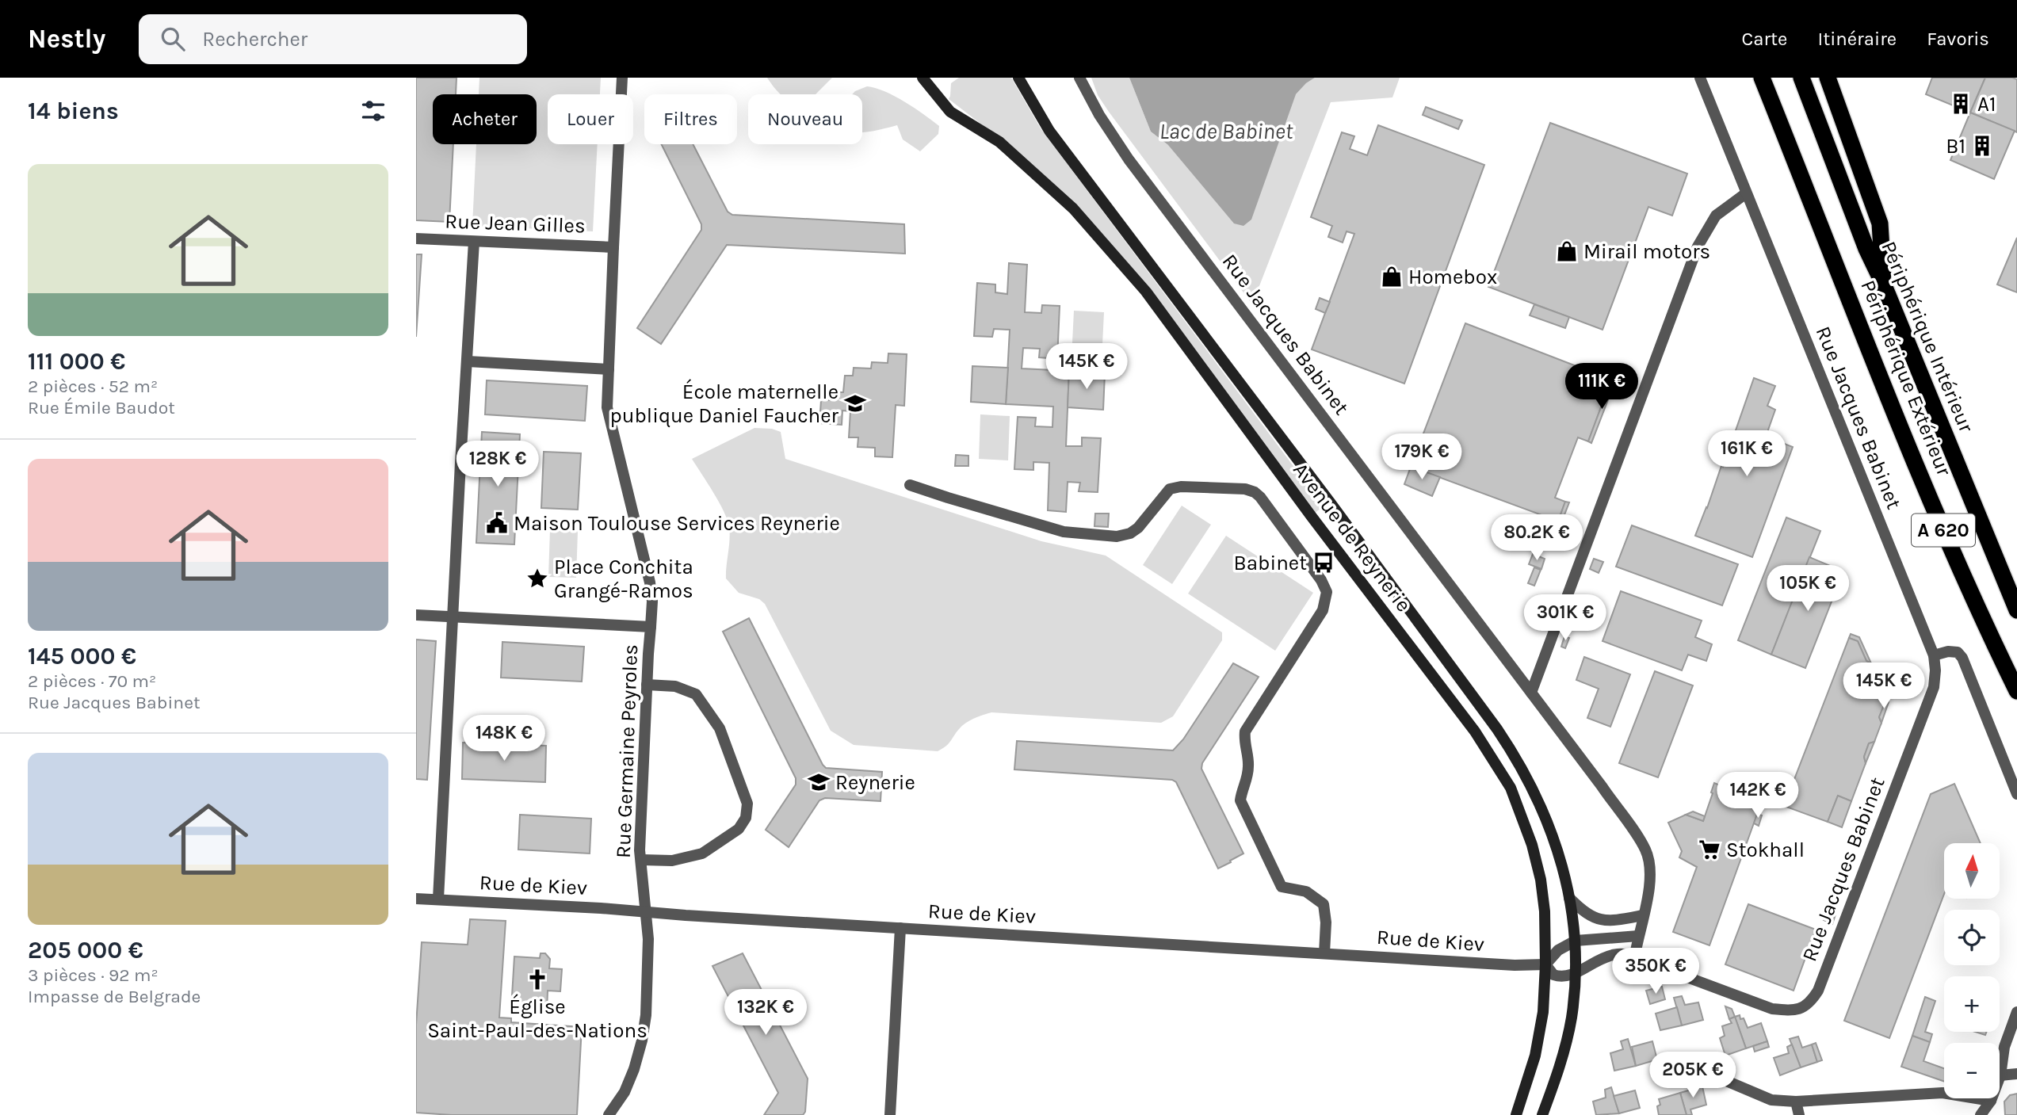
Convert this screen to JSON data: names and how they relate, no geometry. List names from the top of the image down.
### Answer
{
  "streets": {
    "highway": ["Périphérique Intérieur", "Périphérique Extérieur", "A 620"],
    "street": [
      "Rue Jean Gilles",
      "Rue Jacques Babinet",
      "Avenue de Reynerie",
      "Rue Germaine Peyroles",
      "Rue de Kiev"
    ]
  },
  "crossings": [
    ["Rue Jacques Babinet", "Avenue de Reynerie"],
    ["Avenue de Reynerie", "Rue de Kiev"],
    ["Rue Germaine Peyroles", "Rue de Kiev"]
  ],
  "water": ["Lac de Babinet"],
  "places": {
    "building": ["A1", "B1"],
    "shop": ["Mirail motors", "Homebox"],
    "school or university": ["École maternelle publique Daniel Faucher", "Reynerie"],
    "public building": ["Maison Toulouse Services Reynerie"],
    "bus stop": ["Babinet"],
    "place": ["Place Conchita Grangé-Ramos"],
    "supermarket": ["Stokhall"],
    "church": ["Église Saint-Paul-des-Nations"]
  },
  "north": "top",
  "page": {
    "header": "Nestly",
    "search": "Rechercher",
    "nav": ["Carte", "Itinéraire", "Favoris"],
    "heading": "14 biens",
    "chip": [
      "Acheter",
      "Louer",
      "Filtres",
      "Nouveau"
    ],
    "list": [
      {
        "name": "111 000 €",
        "note": "2 pièces · 52 m² · Rue Émile Baudot"
      },
      {
        "name": "145 000 €",
        "note": "2 pièces · 70 m² · Rue Jacques Babinet"
      },
      {
        "name": "205 000 €",
        "note": "3 pièces · 92 m² · Impasse de Belgrade"
      }
    ],
    "price": [
      "145K €",
      "111K €",
      "161K €",
      "179K €",
      "128K €",
      "80.2K €",
      "105K €",
      "301K €",
      "145K €",
      "148K €",
      "142K €",
      "350K €",
      "132K €",
      "205K €"
    ],
    "map_buttons": ["+", "−"]
  }
}
